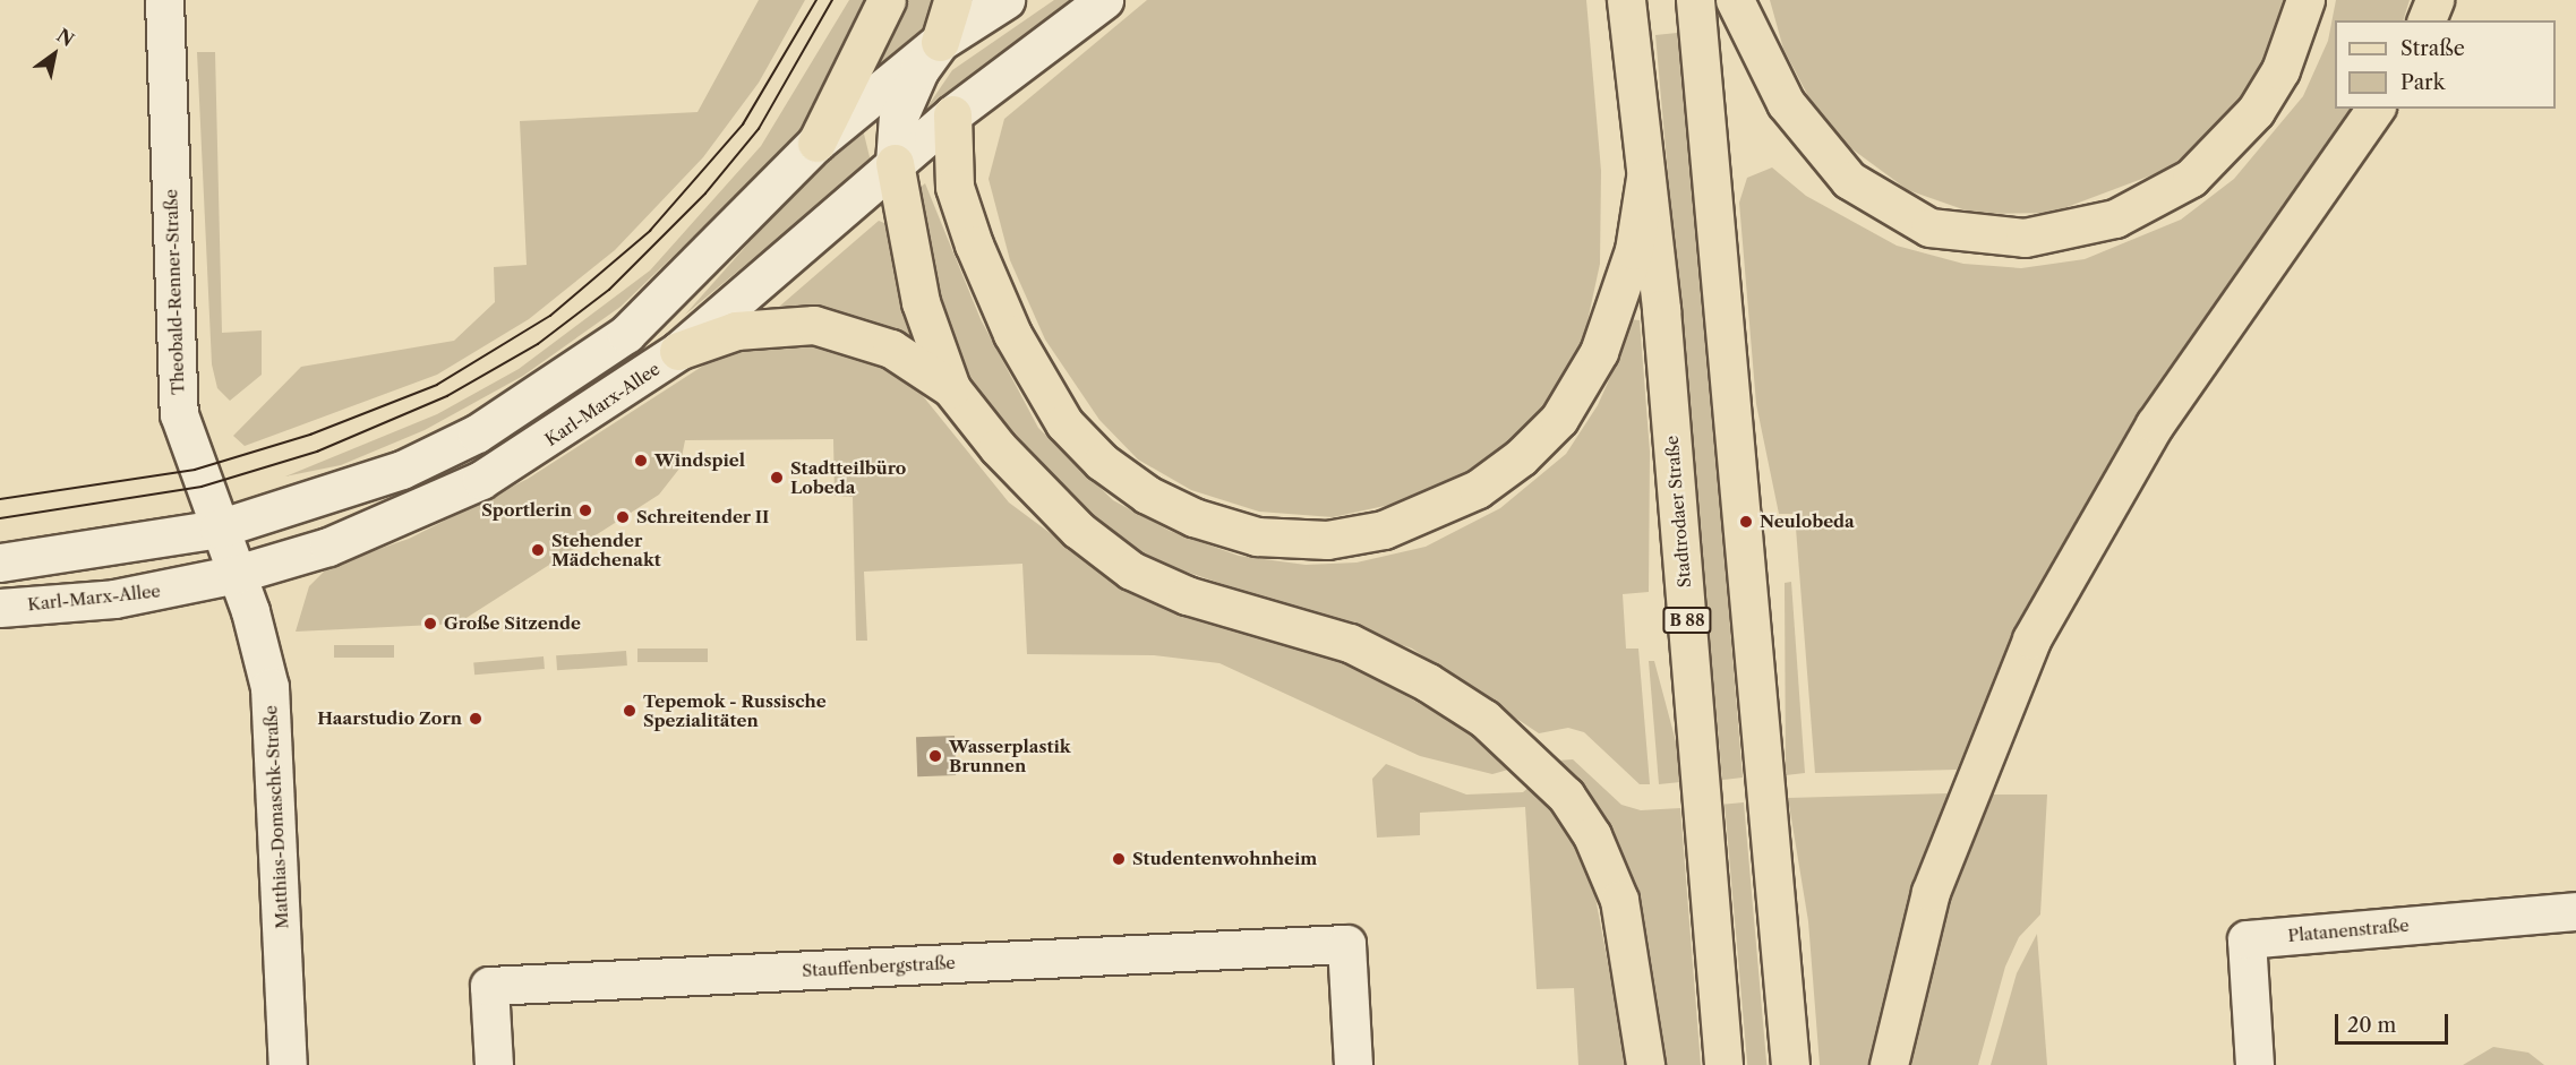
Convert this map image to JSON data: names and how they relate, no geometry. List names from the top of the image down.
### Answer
{
  "streets": {
    "main road": ["Stadtrodaer Straße", "B 88"],
    "street": [
      "Theobald-Renner-Straße",
      "Karl-Marx-Allee",
      "Matthias-Domaschk-Straße",
      "Platanenstraße",
      "Stauffenbergstraße"
    ]
  },
  "crossings": [
    ["Theobald-Renner-Straße", "Karl-Marx-Allee"],
    ["Theobald-Renner-Straße", "Matthias-Domaschk-Straße"],
    ["Karl-Marx-Allee", "Matthias-Domaschk-Straße"]
  ],
  "places": [
    "Windspiel",
    "Stadtteilbüro Lobeda",
    "Sportlerin",
    "Schreitender II",
    "Neulobeda",
    "Stehender Mädchenakt",
    "Große Sitzende",
    "Tepemok - Russische Spezialitäten",
    "Haarstudio Zorn",
    "Wasserplastik Brunnen",
    "Studentenwohnheim"
  ],
  "legend": ["Straße", "Park"],
  "scale_bar": "20 m",
  "north": "top right"
}
